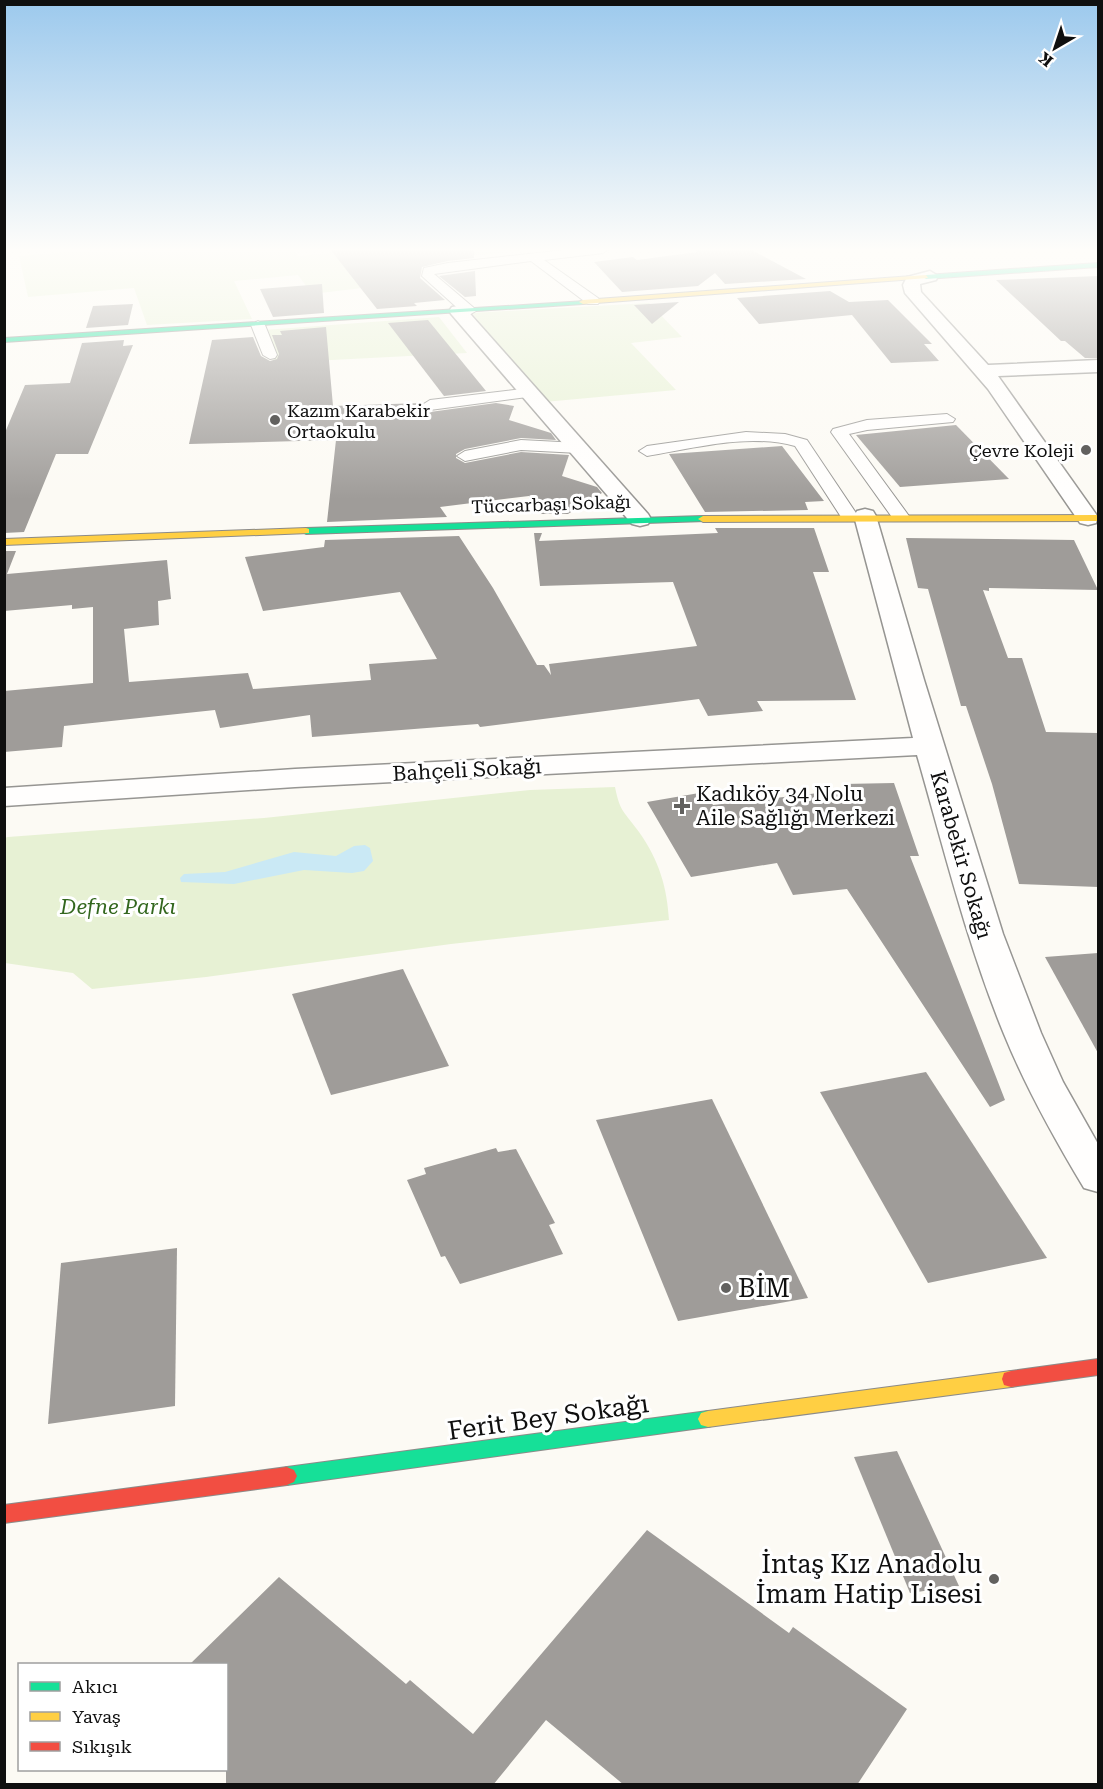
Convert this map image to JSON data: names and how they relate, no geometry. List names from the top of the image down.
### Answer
{
  "streets": {
    "street": [
      "Tüccarbaşı Sokağı",
      "Bahçeli Sokağı",
      "Karabekir Sokağı",
      "Ferit Bey Sokağı"
    ]
  },
  "crossings": [
    ["Tüccarbaşı Sokağı", "Karabekir Sokağı"],
    ["Bahçeli Sokağı", "Karabekir Sokağı"]
  ],
  "parks": ["Defne Parkı"],
  "places": {
    "other": [
      "Kazım Karabekir Ortaokulu",
      "Çevre Koleji",
      "BİM",
      "İntaş Kız Anadolu İmam Hatip Lisesi"
    ],
    "health": ["Kadıköy 34 Nolu Aile Sağlığı Merkezi"]
  },
  "legend": ["Akıcı", "Yavaş", "Sıkışık"],
  "north": "bottom left"
}
